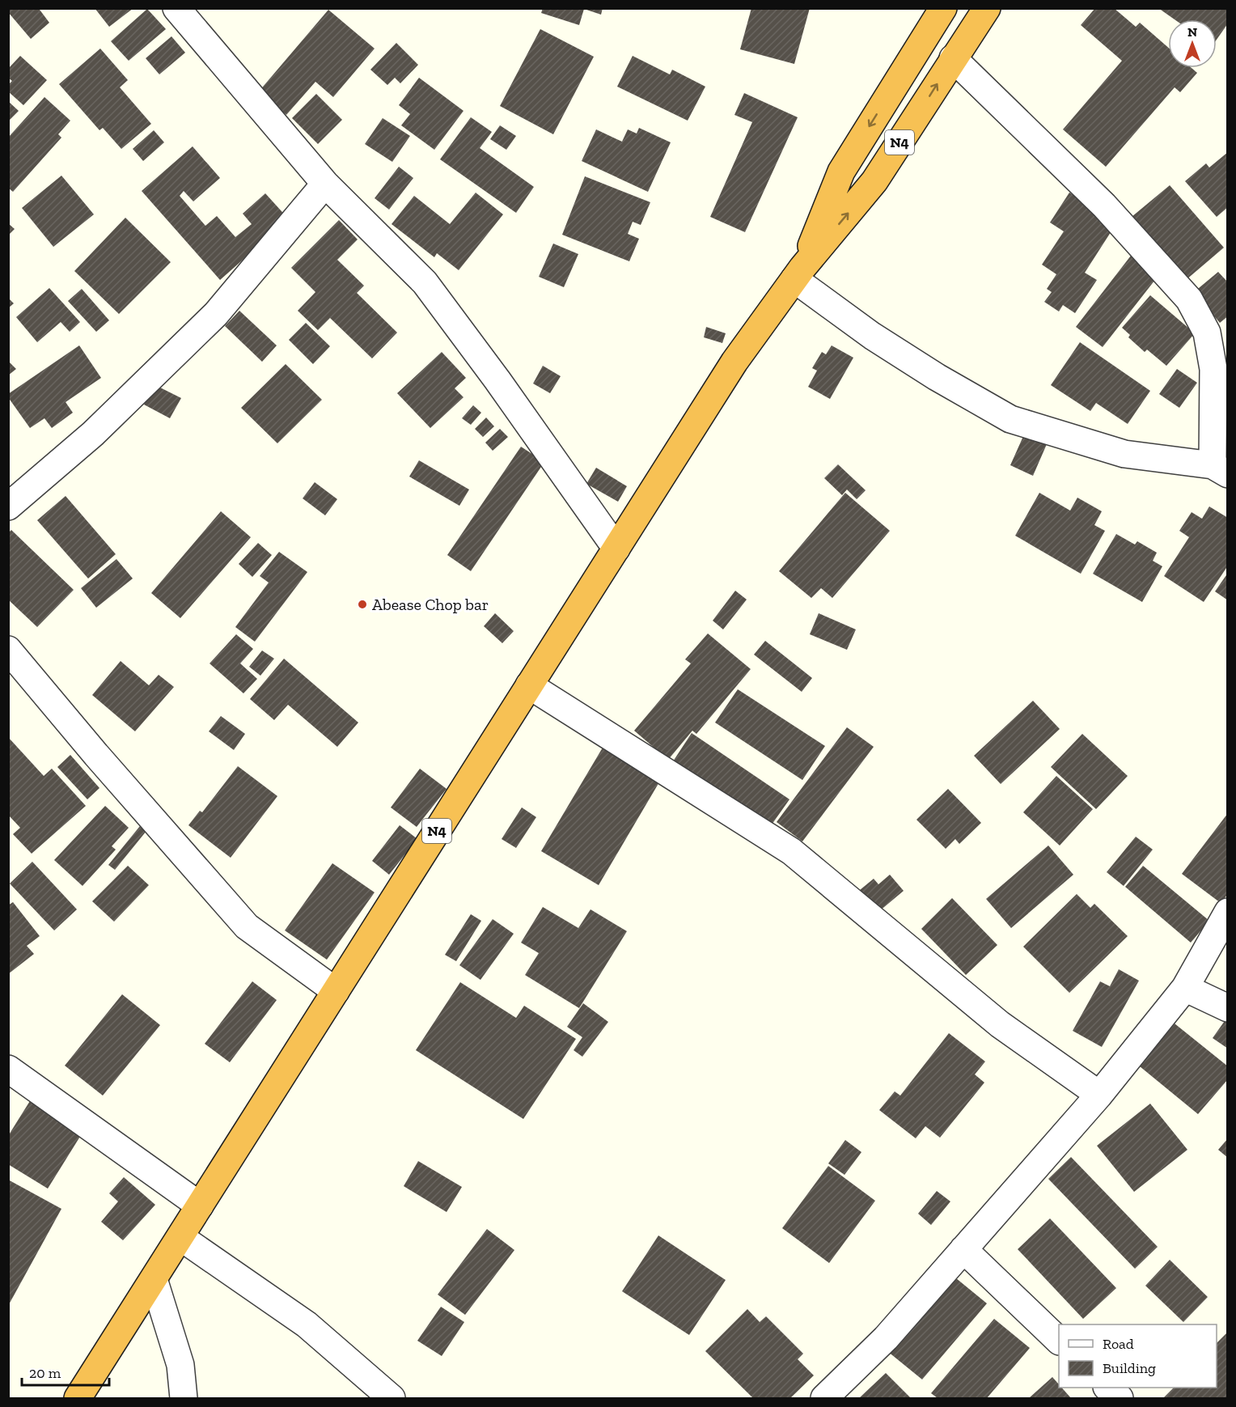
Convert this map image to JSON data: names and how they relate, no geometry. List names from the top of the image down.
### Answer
{
  "streets": {
    "highway": ["N4"]
  },
  "places": ["Abease Chop bar"],
  "legend": ["Road", "Building"],
  "scale_bar": "20 m",
  "north": "top"
}
